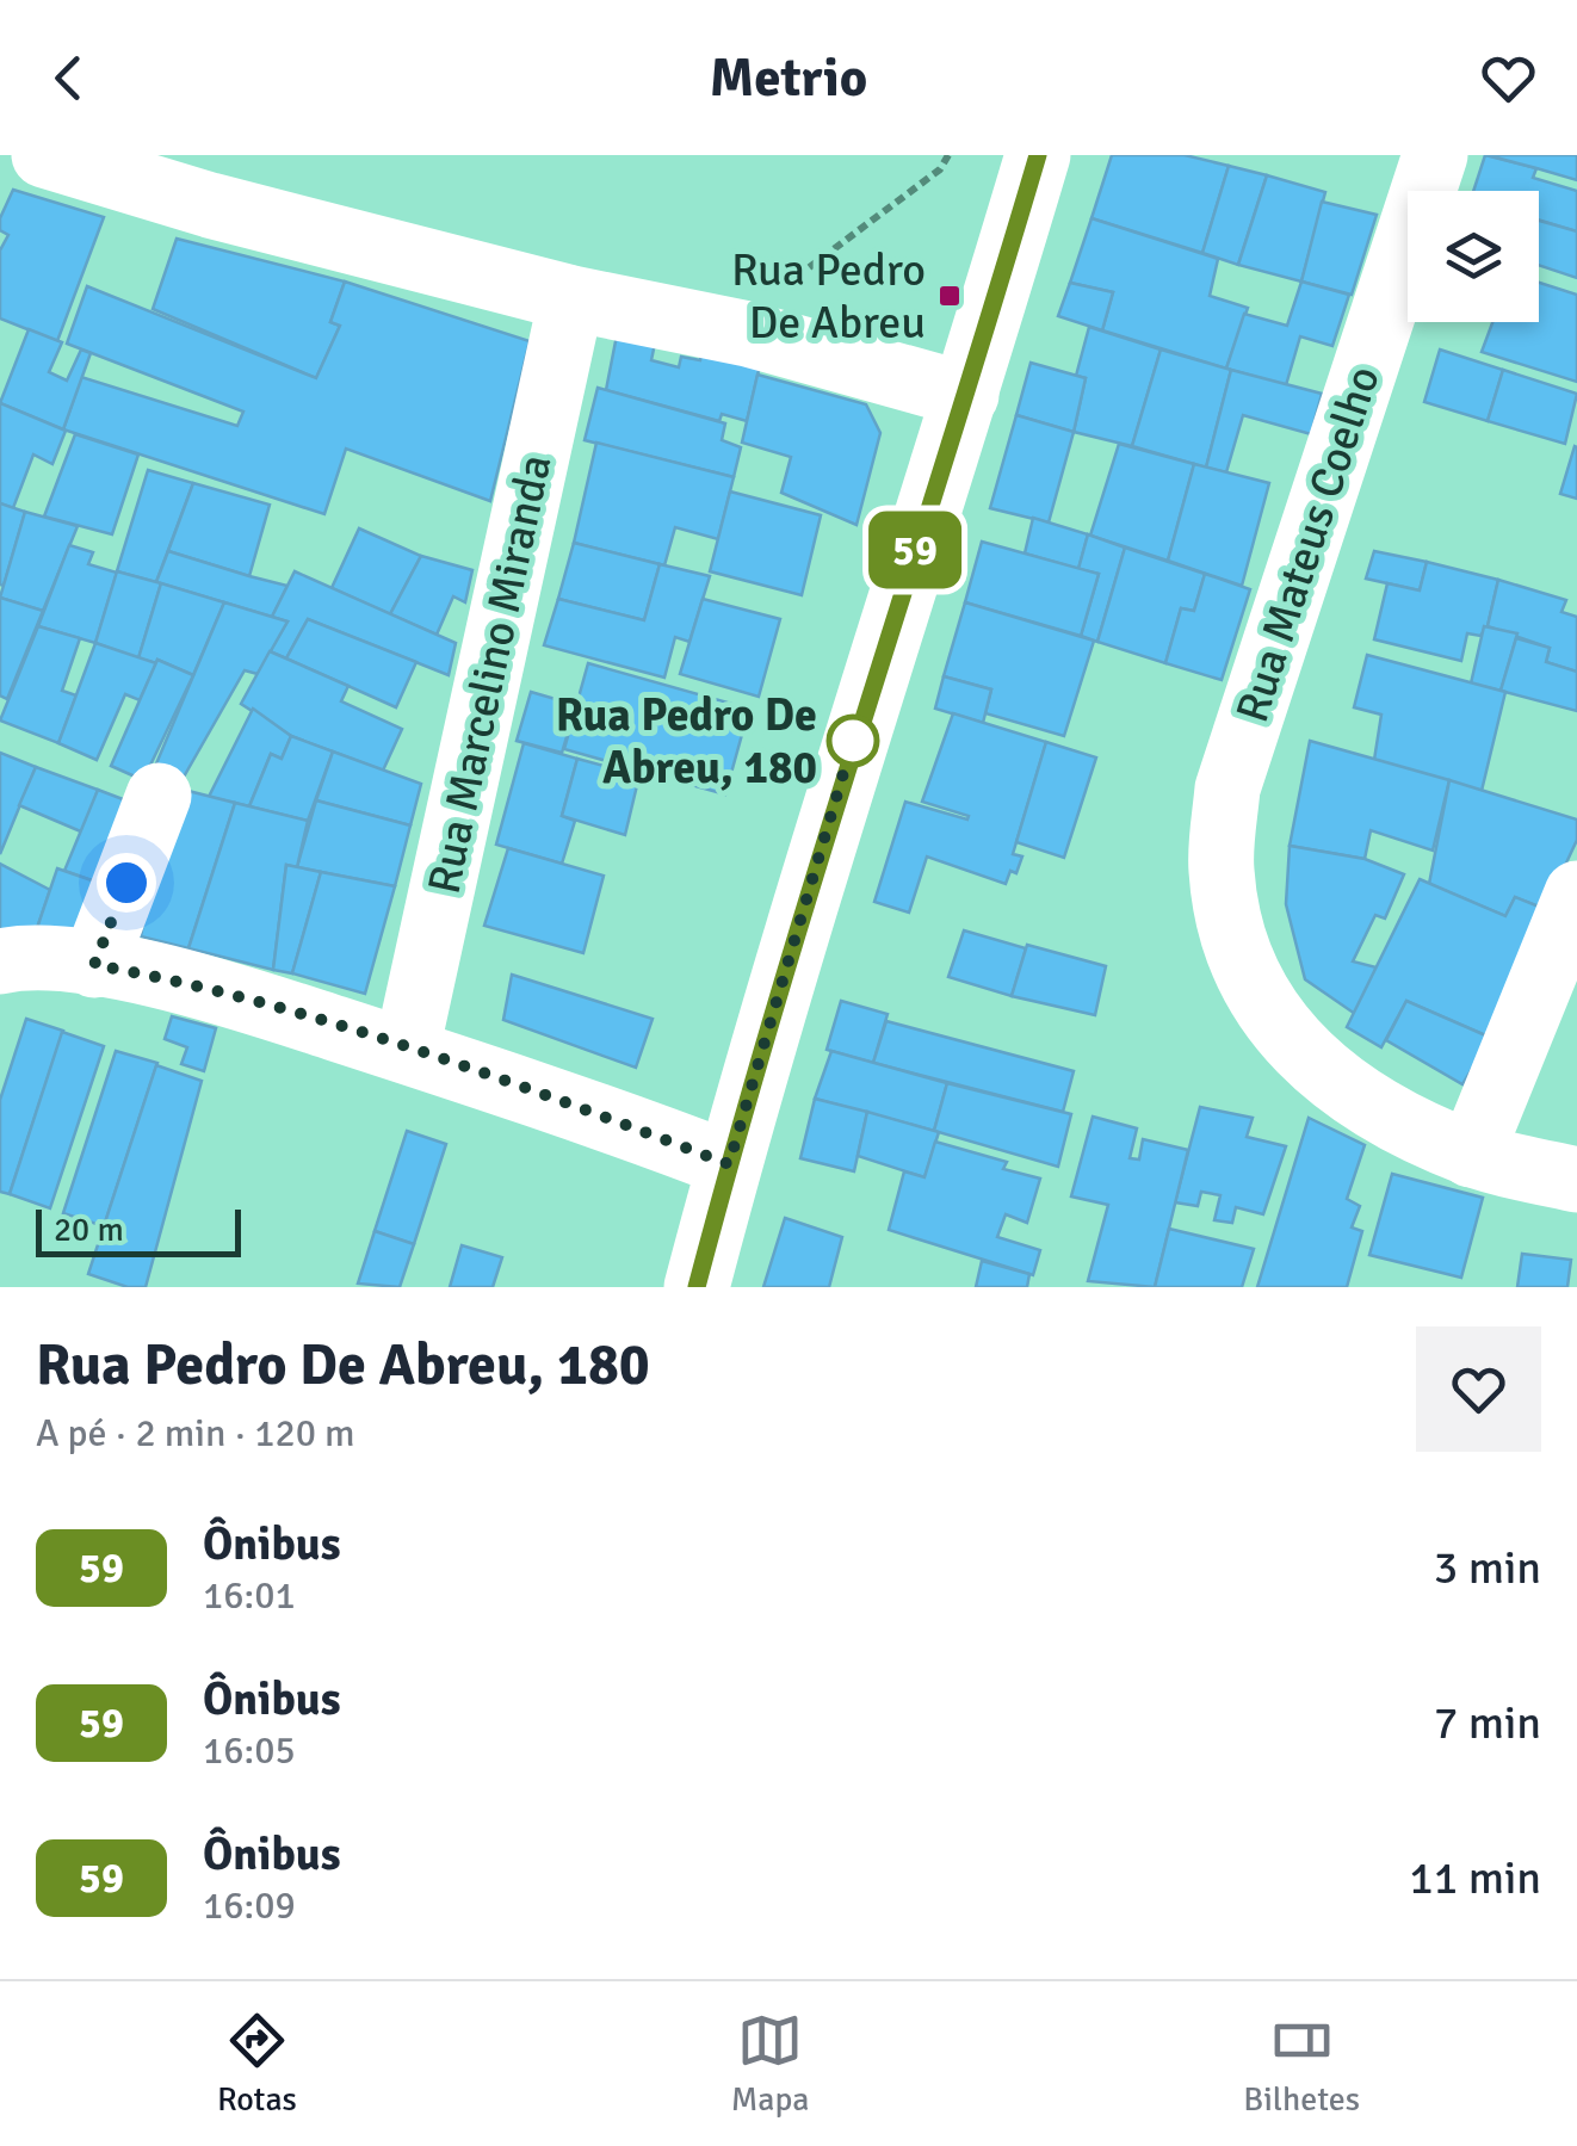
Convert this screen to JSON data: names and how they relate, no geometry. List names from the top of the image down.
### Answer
{
  "streets": {
    "street": ["Rua Mateus Coelho", "Rua Marcelino Miranda"]
  },
  "places": {
    "transit": ["Rua Pedro De Abreu"],
    "other": ["Rua Pedro De Abreu, 180"]
  },
  "lines": ["bus line 59"],
  "scale_bar": "20 m",
  "page": {
    "header": "Metrio",
    "on_map": "59",
    "scale": "20 m",
    "heading": ["Rua Pedro De Abreu, 180", "A pé · 2 min · 120 m"],
    "list": [
      {
        "mark": "59",
        "name": "Ônibus",
        "note": "16:01",
        "value": "3 min"
      },
      {
        "mark": "59",
        "name": "Ônibus",
        "note": "16:05",
        "value": "7 min"
      },
      {
        "mark": "59",
        "name": "Ônibus",
        "note": "16:09",
        "value": "11 min"
      }
    ],
    "tabs": ["Rotas", "Mapa", "Bilhetes"]
  }
}
